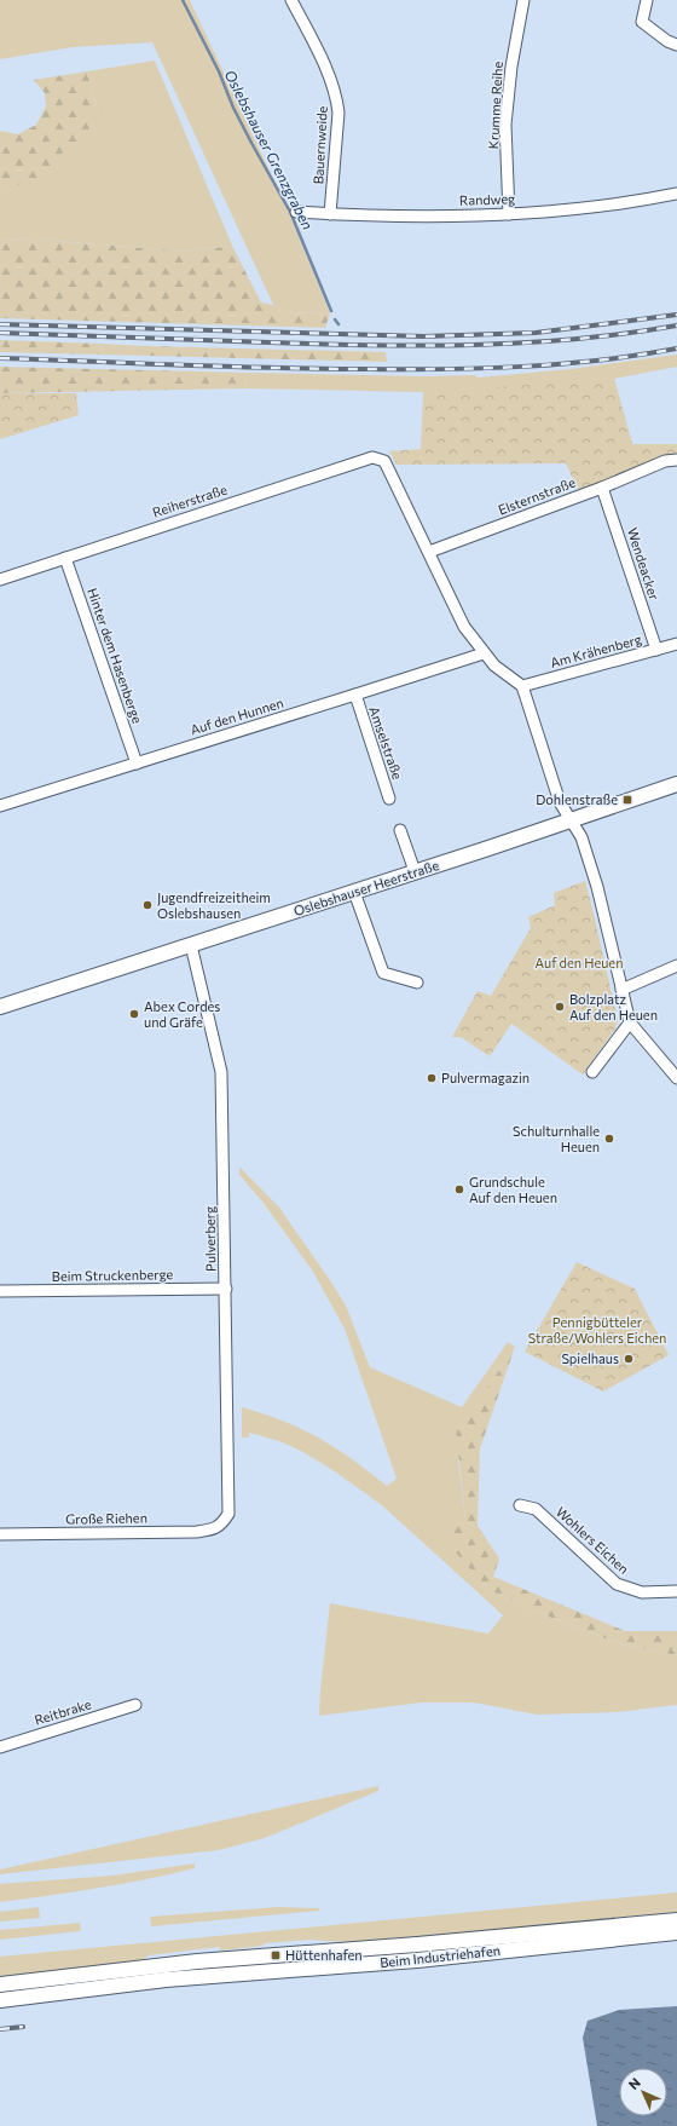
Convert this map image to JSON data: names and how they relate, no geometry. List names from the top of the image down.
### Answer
{
  "streets": {
    "main road": ["Oslebshauser Heerstraße", "Beim Industriehafen"],
    "street": [
      "Krumme Reihe",
      "Bauernweide",
      "Randweg",
      "Elsternstraße",
      "Reiherstraße",
      "Wendeacker",
      "Am Krähenberg",
      "Hinter dem Hasenberge",
      "Auf den Hunnen",
      "Amselstraße",
      "Pulverberg",
      "Beim Struckenberge",
      "Große Riehen",
      "Wohlers Eichen",
      "Reitbrake"
    ]
  },
  "crossings": [
    ["Krumme Reihe", "Randweg"],
    ["Bauernweide", "Randweg"],
    ["Elsternstraße", "Reiherstraße"],
    ["Elsternstraße", "Wendeacker"],
    ["Reiherstraße", "Hinter dem Hasenberge"],
    ["Wendeacker", "Am Krähenberg"],
    ["Hinter dem Hasenberge", "Auf den Hunnen"],
    ["Auf den Hunnen", "Amselstraße"],
    ["Oslebshauser Heerstraße", "Pulverberg"],
    ["Pulverberg", "Beim Struckenberge"],
    ["Pulverberg", "Große Riehen"]
  ],
  "water": ["Oslebshauser Grenzgraben"],
  "parks": ["Auf den Heuen", "Pennigbütteler Straße/Wohlers Eichen"],
  "places": {
    "transit": ["Dohlenstraße", "Hüttenhafen"],
    "other": [
      "Jugendfreizeitheim Oslebshausen",
      "Bolzplatz Auf den Heuen",
      "Abex Cordes und Gräfe",
      "Pulvermagazin",
      "Schulturnhalle Heuen",
      "Grundschule Auf den Heuen",
      "Spielhaus"
    ]
  },
  "north": "top left"
}
